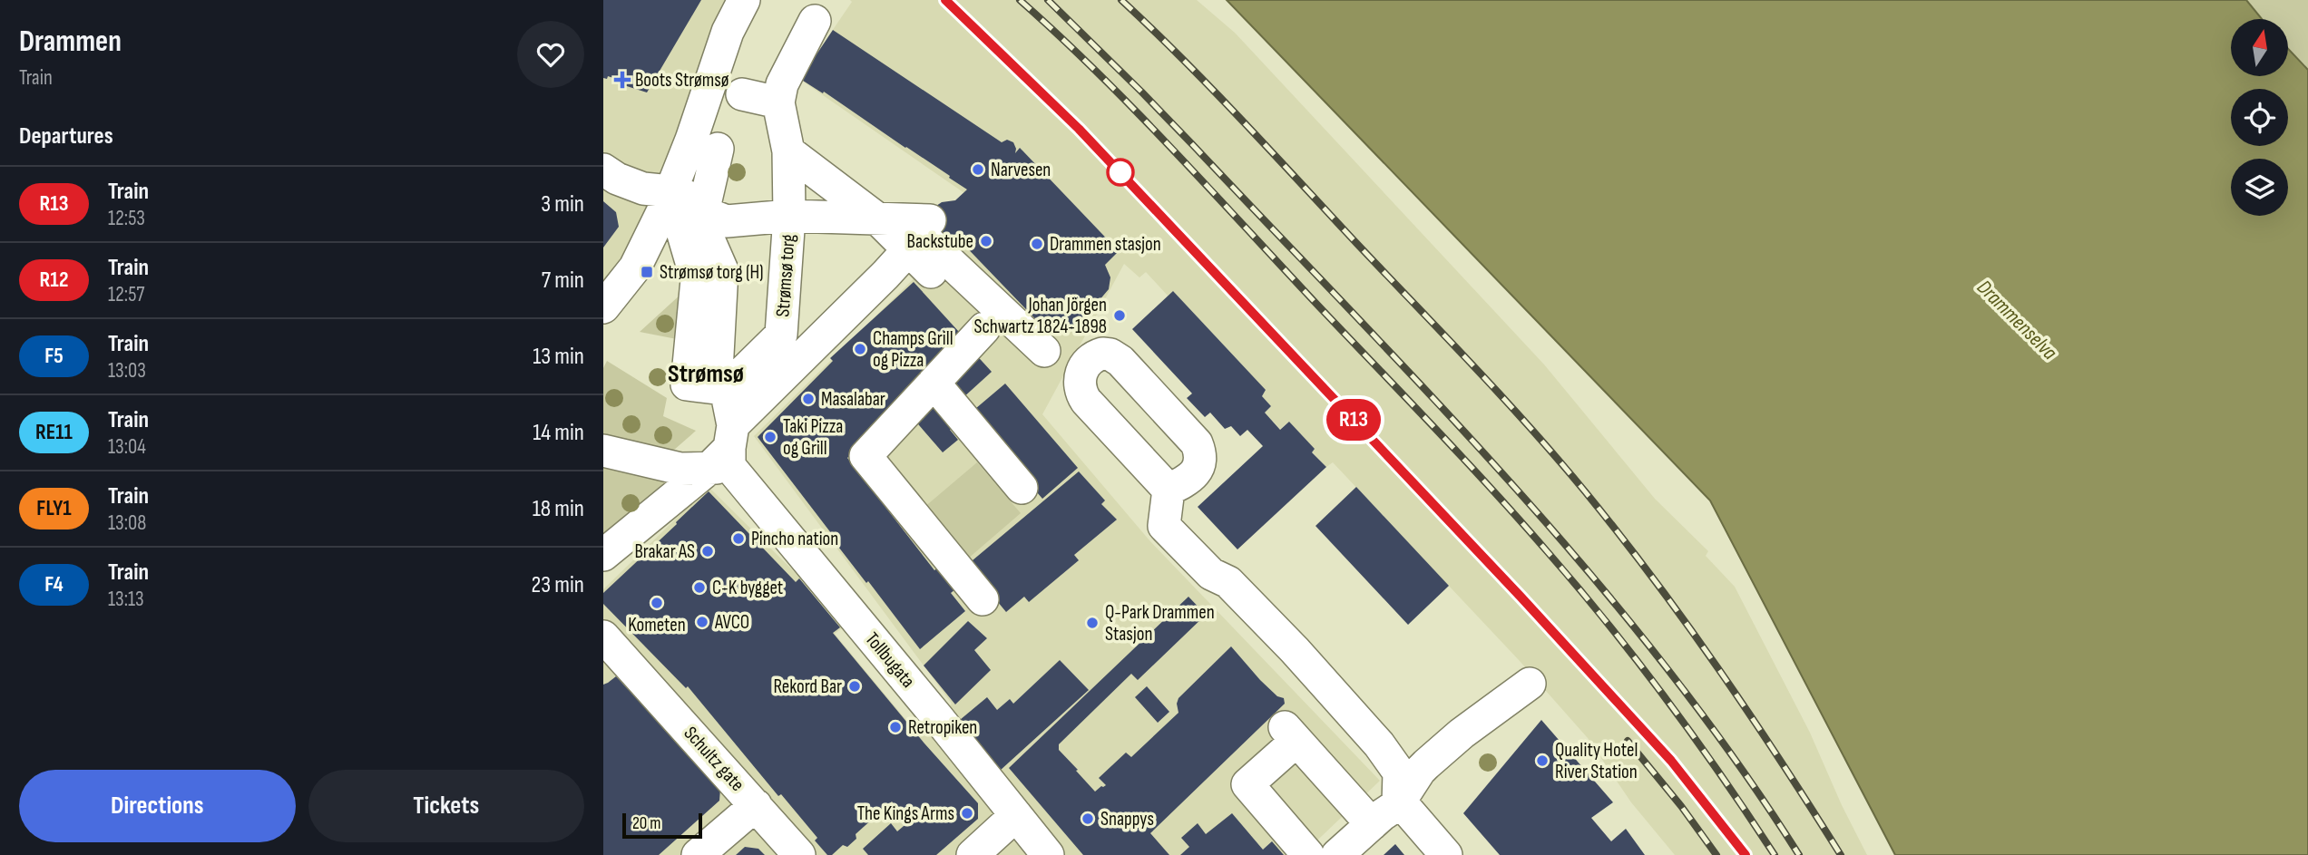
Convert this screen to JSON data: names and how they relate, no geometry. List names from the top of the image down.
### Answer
{
  "streets": {
    "street": ["Strømsø torg", "Tollbugata", "Schultz gate"]
  },
  "crossings": [
    ["Strømsø torg", "Tollbugata"]
  ],
  "districts": ["Strømsø"],
  "water": ["Drammenselva"],
  "places": {
    "health": ["Boots Strømsø"],
    "other": [
      "Narvesen",
      "Backstube",
      "Drammen stasjon",
      "Johan Jörgen Schwartz 1824-1898",
      "Champs Grill og Pizza",
      "Masalabar",
      "Taki Pizza og Grill",
      "Pincho nation",
      "Brakar AS",
      "C-K bygget",
      "Kometen",
      "AVCO",
      "Q-Park Drammen Stasjon",
      "Rekord Bar",
      "Retropiken",
      "Quality Hotel River Station",
      "The Kings Arms",
      "Snappys"
    ],
    "transit": ["Strømsø torg (H)"]
  },
  "scale_bar": "20 m",
  "north": "top",
  "page": {
    "heading": [
      ["Drammen", "Train"],
      "Departures"
    ],
    "on_map": "R13",
    "list": [
      {
        "mark": "R13",
        "name": "Train",
        "note": "12:53",
        "value": "3 min"
      },
      {
        "mark": "R12",
        "name": "Train",
        "note": "12:57",
        "value": "7 min"
      },
      {
        "mark": "F5",
        "name": "Train",
        "note": "13:03",
        "value": "13 min"
      },
      {
        "mark": "RE11",
        "name": "Train",
        "note": "13:04",
        "value": "14 min"
      },
      {
        "mark": "FLY1",
        "name": "Train",
        "note": "13:08",
        "value": "18 min"
      },
      {
        "mark": "F4",
        "name": "Train",
        "note": "13:13",
        "value": "23 min"
      }
    ],
    "buttons": ["Directions", "Tickets"],
    "scale": "20 m"
  }
}
